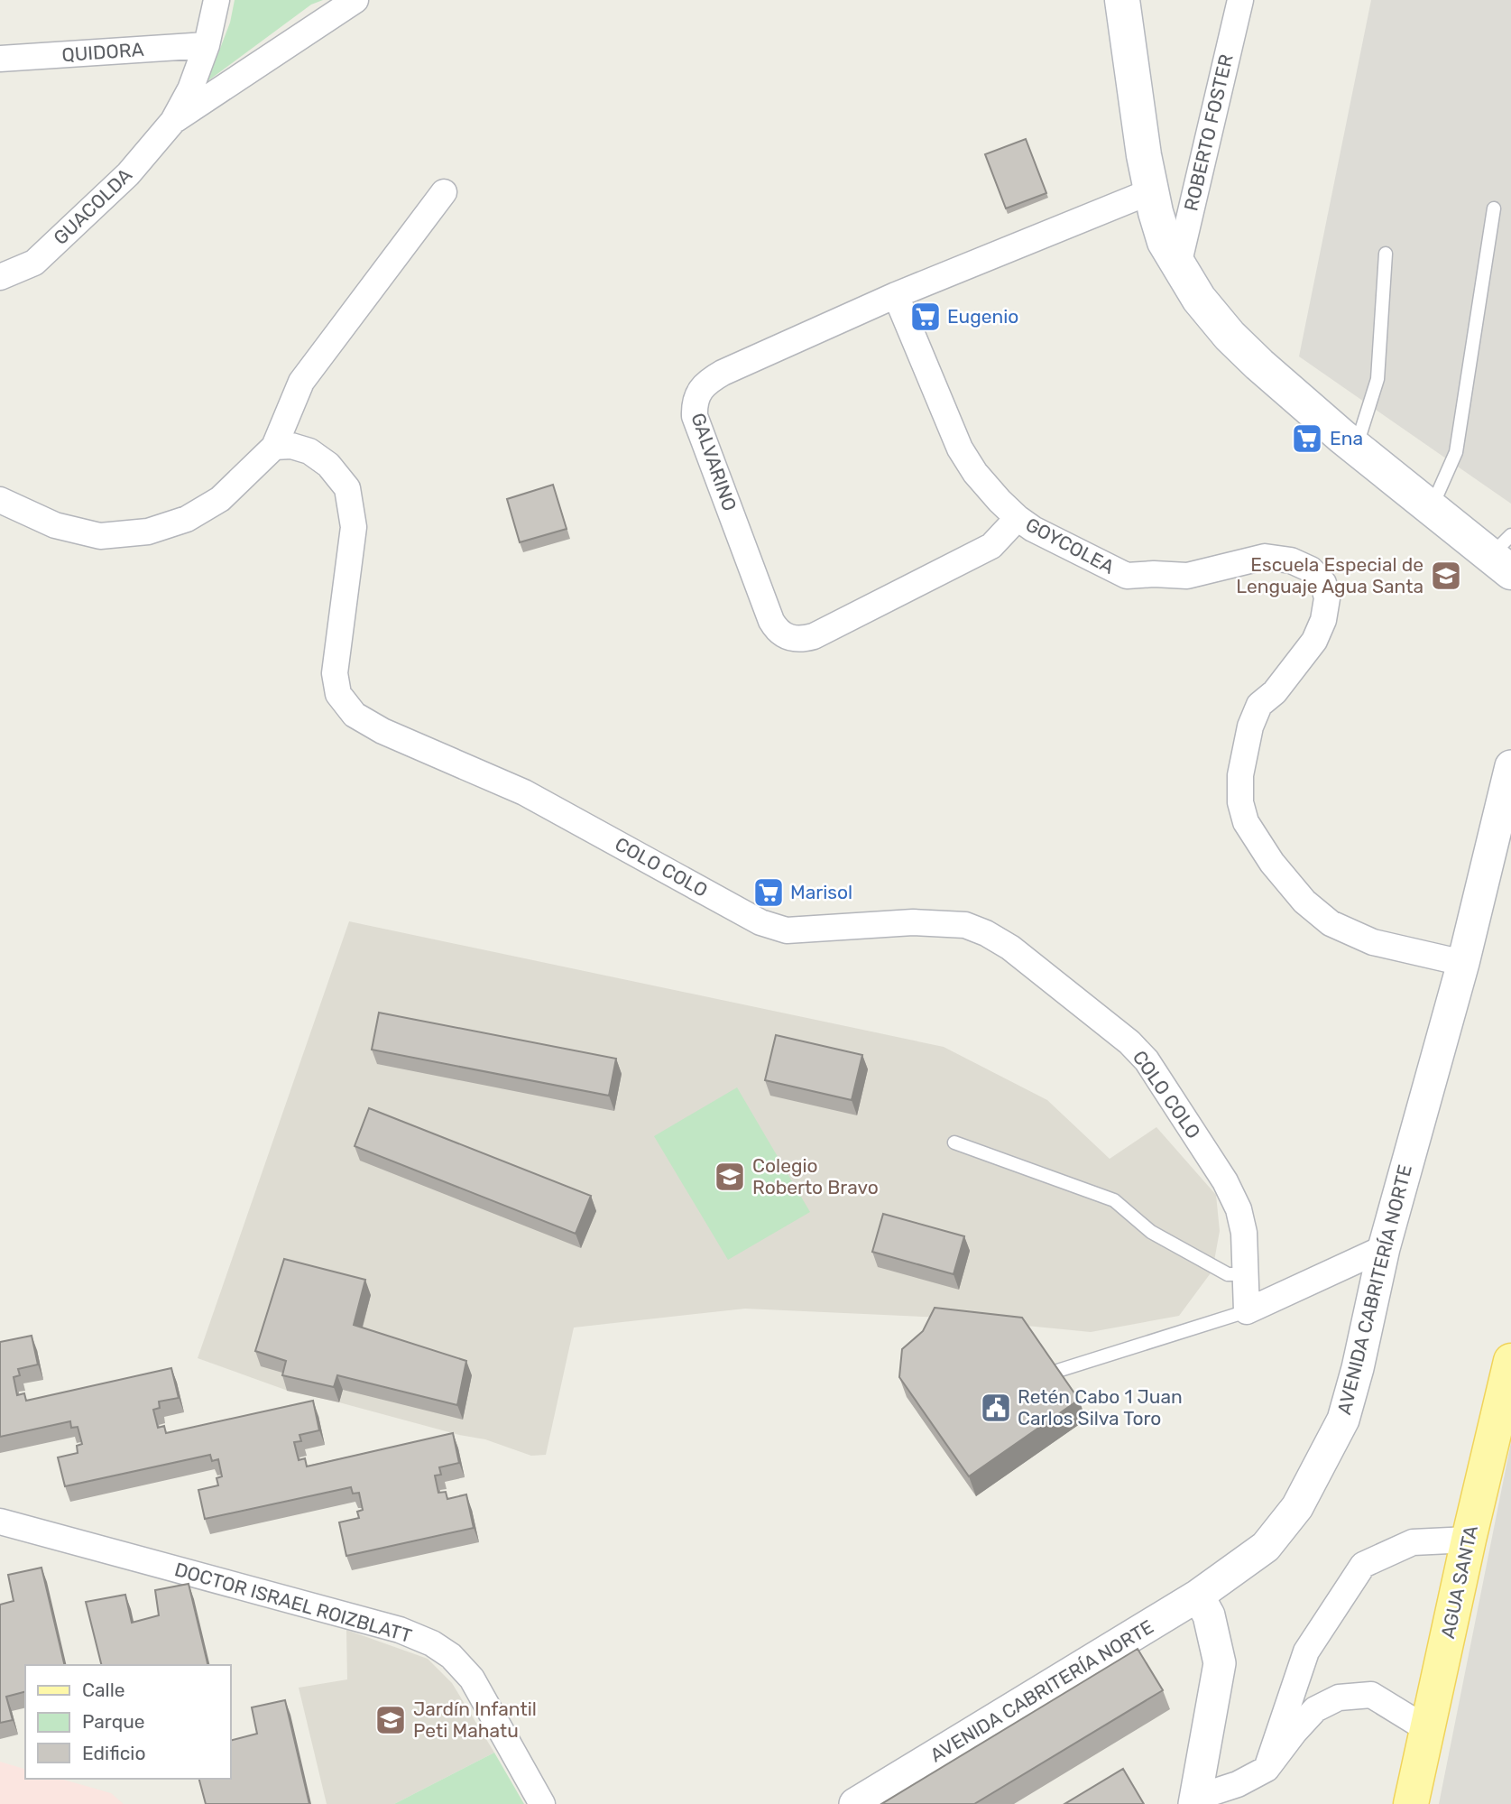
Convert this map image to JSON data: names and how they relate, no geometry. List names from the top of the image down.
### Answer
{
  "streets": {
    "main road": ["AGUA SANTA"],
    "street": [
      "QUIDORA",
      "ROBERTO FOSTER",
      "GUACOLDA",
      "GALVARINO",
      "GOYCOLEA",
      "COLO COLO",
      "AVENIDA CABRITERÍA NORTE",
      "DOCTOR ISRAEL ROIZBLATT"
    ]
  },
  "crossings": [
    ["QUIDORA", "GUACOLDA"],
    ["GALVARINO", "GOYCOLEA"],
    ["GOYCOLEA", "AVENIDA CABRITERÍA NORTE"]
  ],
  "places": {
    "supermarket": ["Eugenio", "Ena", "Marisol"],
    "school or university": ["Escuela Especial de Lenguaje Agua Santa", "Colegio Roberto Bravo", "Jardín Infantil Peti Mahatu"],
    "public building": ["Retén Cabo 1 Juan Carlos Silva Toro"]
  },
  "legend": ["Calle", "Parque", "Edificio"]
}
